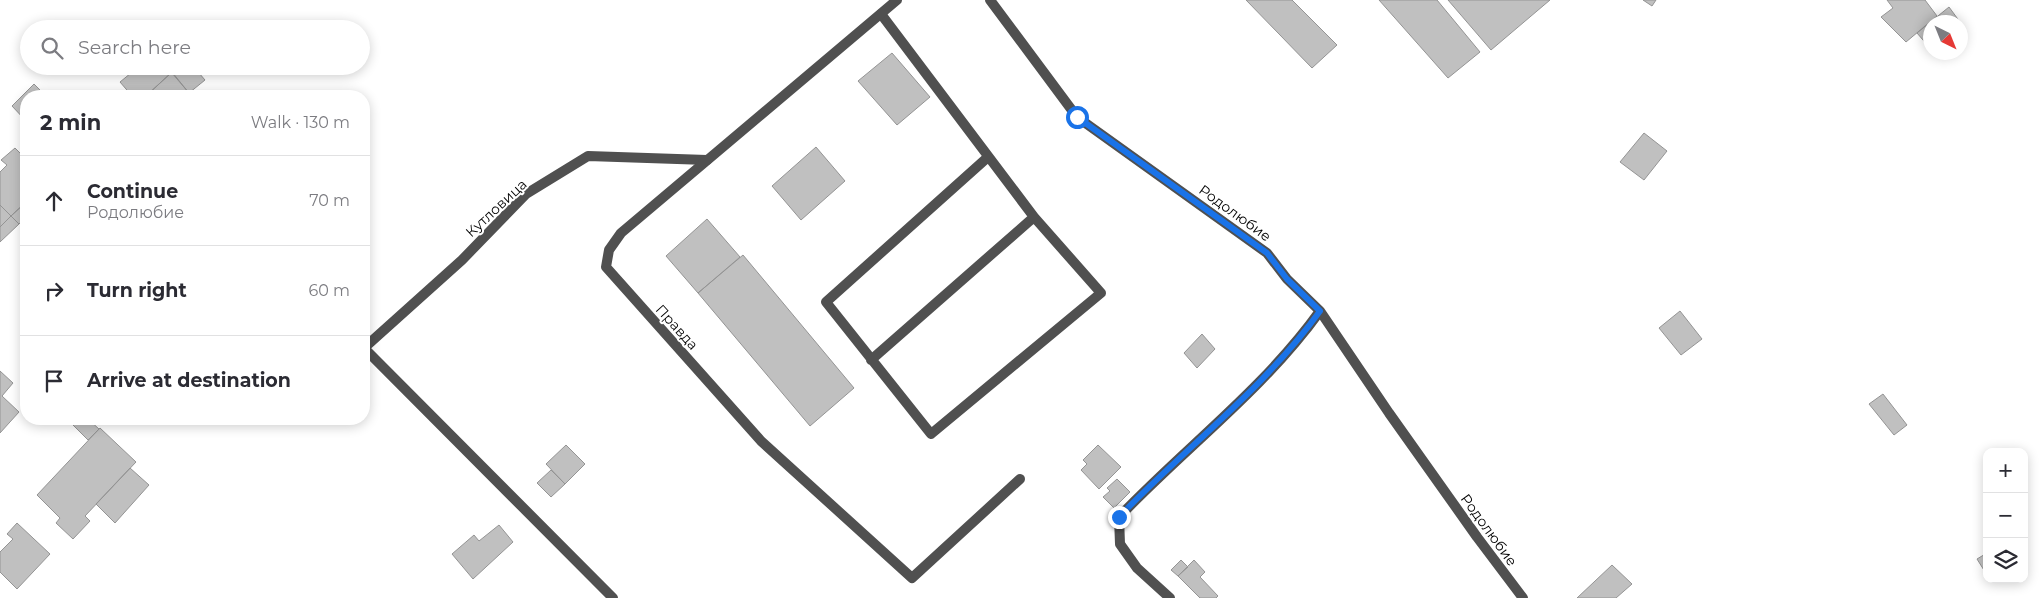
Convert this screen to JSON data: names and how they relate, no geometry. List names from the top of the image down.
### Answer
{
  "streets": {
    "street": ["Кутловица", "Родолюбие", "Правда"]
  },
  "crossings": [
    ["Кутловица", "Правда"]
  ],
  "north": "bottom right",
  "page": {
    "search": "Search here",
    "heading": ["2 min", "Walk · 130 m"],
    "list": [
      ["Continue", "Родолюбие", "70 m"],
      ["Turn right", "60 m"],
      "Arrive at destination"
    ],
    "map_buttons": ["+", "−"]
  }
}
